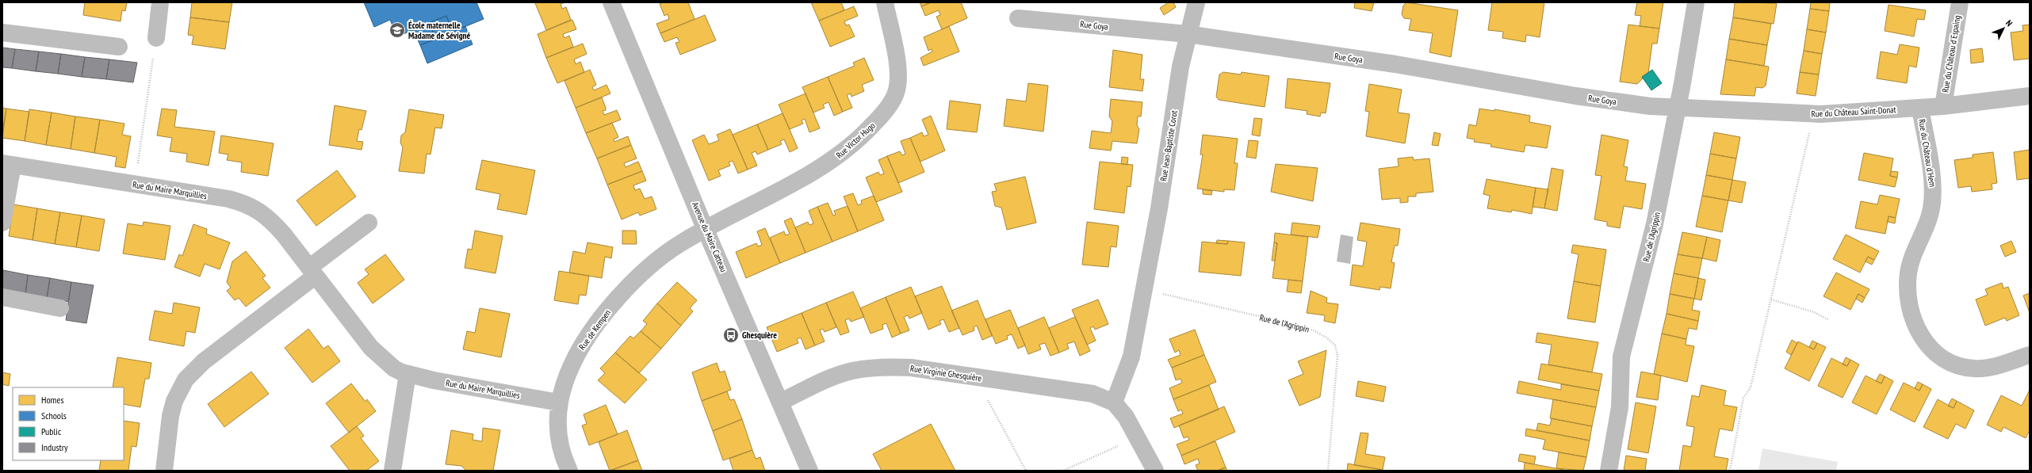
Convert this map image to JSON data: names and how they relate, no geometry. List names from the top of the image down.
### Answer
{
  "streets": {
    "street": [
      "Rue Goya",
      "Rue du Château d'Espaing",
      "Rue du Château Saint-Donat",
      "Rue Victor Hugo",
      "Rue Jean-Baptiste Corot",
      "Rue du Château d'Hem",
      "Rue du Maire Marquillies",
      "Avenue du Maire Catteau",
      "Rue de l'Agrippin",
      "Rue de Kempen",
      "Rue Virginie Ghesquière"
    ]
  },
  "crossings": [
    ["Rue Goya", "Rue du Château Saint-Donat"],
    ["Rue Goya", "Rue Jean-Baptiste Corot"],
    ["Rue Goya", "Rue de l'Agrippin"],
    ["Rue du Château d'Espaing", "Rue du Château Saint-Donat"],
    ["Rue du Château Saint-Donat", "Rue du Château d'Hem"],
    ["Rue du Château Saint-Donat", "Rue de l'Agrippin"],
    ["Rue Victor Hugo", "Avenue du Maire Catteau"],
    ["Rue Victor Hugo", "Rue de Kempen"],
    ["Rue Jean-Baptiste Corot", "Rue de l'Agrippin"],
    ["Rue Jean-Baptiste Corot", "Rue Virginie Ghesquière"],
    ["Rue du Maire Marquillies", "Rue de Kempen"],
    ["Avenue du Maire Catteau", "Rue de Kempen"],
    ["Avenue du Maire Catteau", "Rue Virginie Ghesquière"]
  ],
  "places": {
    "school or university": ["École maternelle Madame de Sévigné"],
    "bus stop": ["Ghesquière"]
  },
  "legend": [
    "Homes",
    "Schools",
    "Public",
    "Industry"
  ],
  "north": "top right"
}
